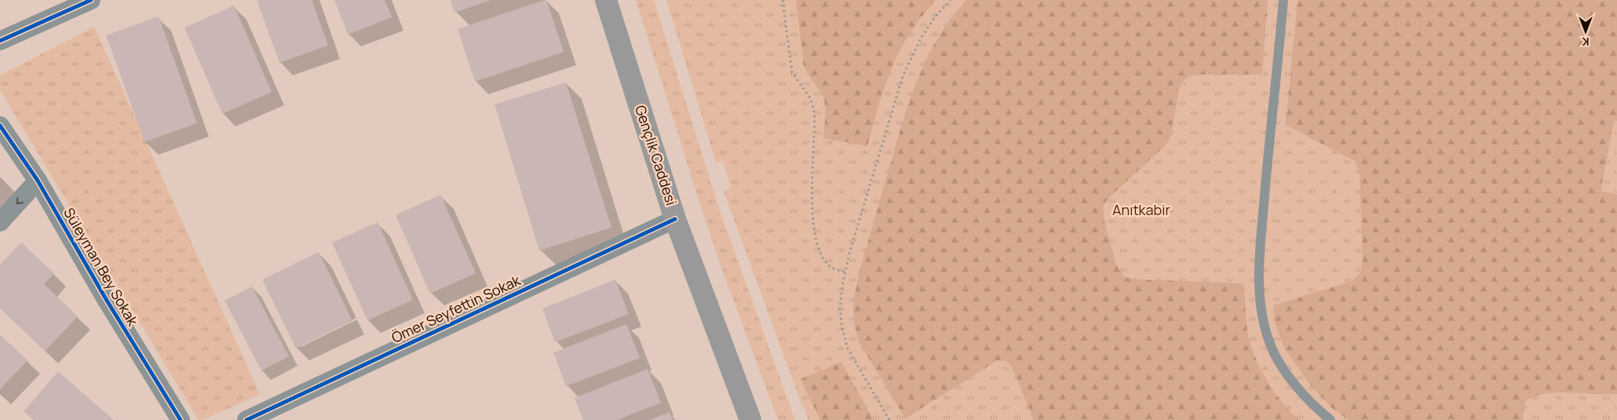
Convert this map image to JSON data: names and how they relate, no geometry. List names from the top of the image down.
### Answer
{
  "streets": {
    "main road": ["Gençlik Caddesi"],
    "street": ["Süleyman Bey Sokak", "Ömer Seyfettin Sokak"]
  },
  "crossings": [
    ["Gençlik Caddesi", "Ömer Seyfettin Sokak"]
  ],
  "parks": ["Anıtkabir"],
  "north": "bottom"
}
